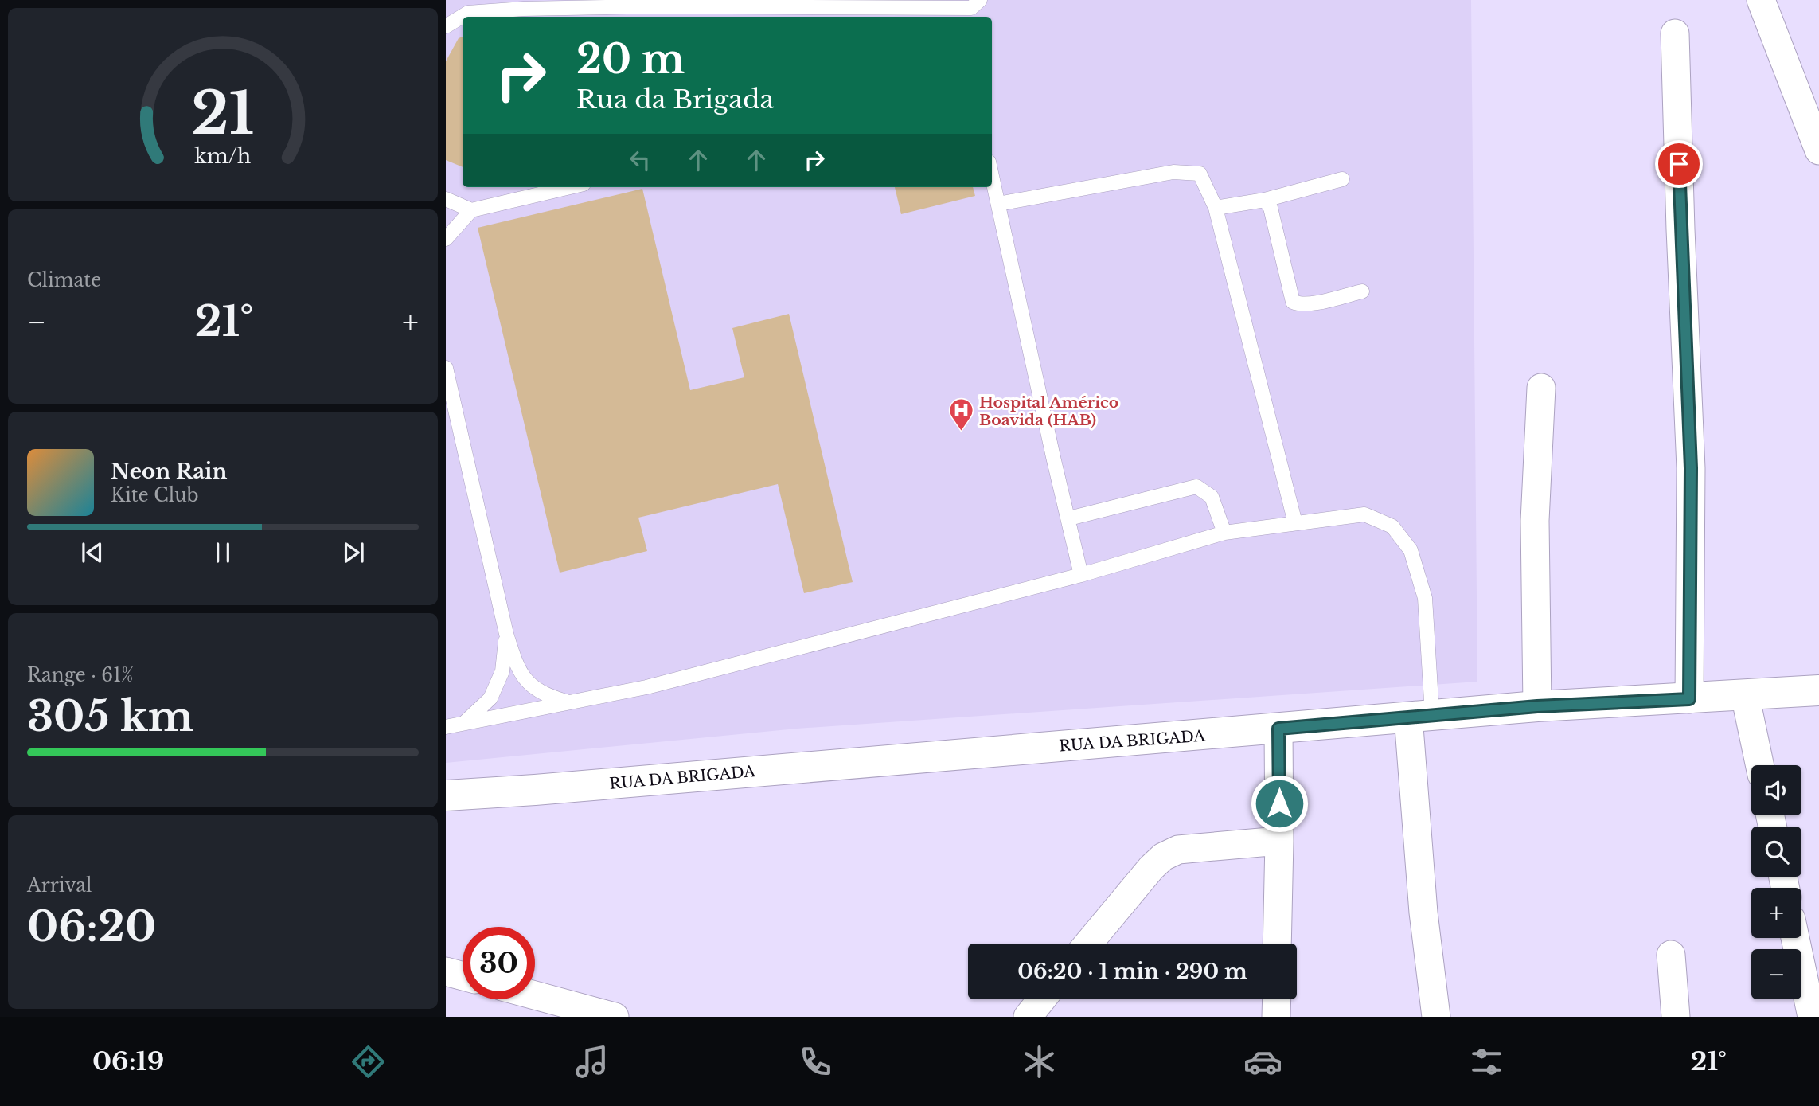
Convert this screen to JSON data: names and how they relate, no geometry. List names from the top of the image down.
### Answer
{
  "streets": {
    "street": ["RUA DA BRIGADA"]
  },
  "places": {
    "hospital": ["Hospital Américo Boavida (HAB)"]
  },
  "page": {
    "turn": ["20 m", "Rua da Brigada"],
    "tile": [
      "Climate",
      ["Range · 61%", "305 km"],
      ["Arrival", "06:20"]
    ],
    "heat": ["−", "21°", "+"],
    "song": ["Neon Rain", "Kite Club"],
    "map_buttons": ["+", "−"],
    "limit": "30",
    "trip": "06:20 · 1 min · 290 m",
    "tabs": ["06:19", "21°"],
    "gauge": ["21", "km/h"]
  }
}
